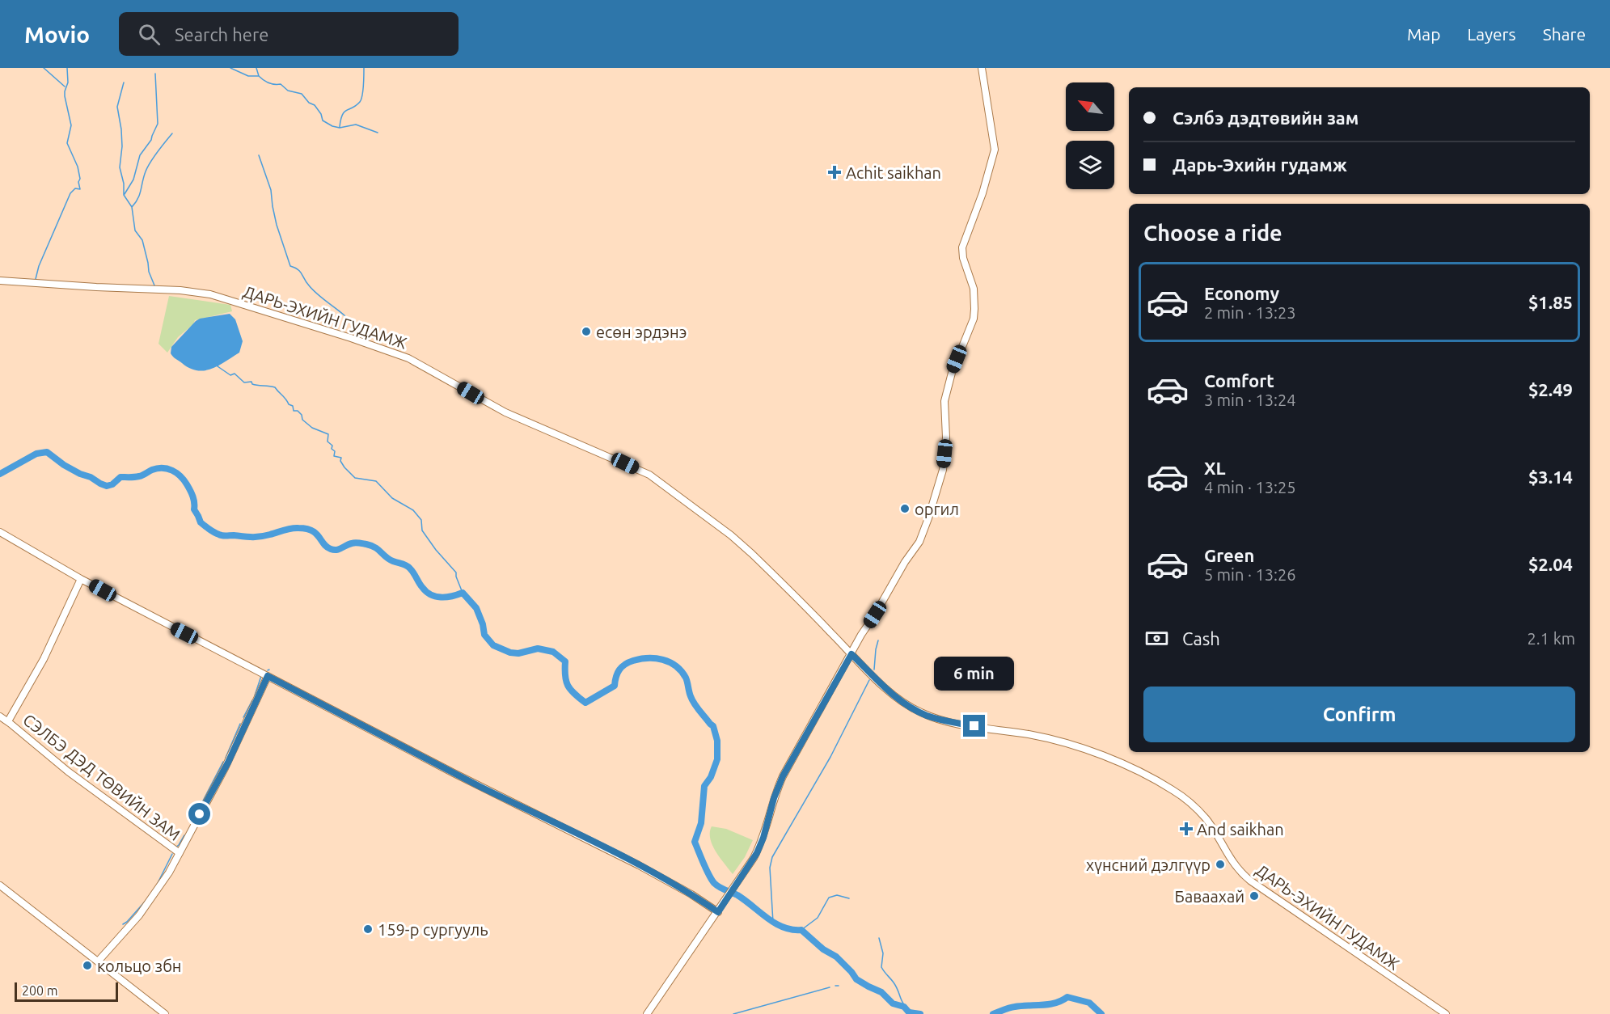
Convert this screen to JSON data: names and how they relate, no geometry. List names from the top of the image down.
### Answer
{
  "streets": {
    "main road": ["ДАРЬ-ЭХИЙН ГУДАМЖ", "СЭЛБЭ ДЭД ТӨВИЙН ЗАМ"]
  },
  "places": {
    "health": ["Achit saikhan", "And saikhan"],
    "other": [
      "есөн эрдэнэ",
      "оргил",
      "хүнсний дэлгүүр",
      "Баваахай",
      "159-р сургууль",
      "кольцо збн"
    ]
  },
  "scale_bar": "200 m",
  "north": "top left",
  "page": {
    "header": "Movio",
    "search": "Search here",
    "nav": ["Map", "Layers", "Share"],
    "banner": ["Сэлбэ дэдтөвийн зам", "Дарь-Эхийн гудамж"],
    "heading": "Choose a ride",
    "list": [
      {
        "name": "Economy",
        "note": "2 min · 13:23",
        "value": "$1.85"
      },
      {
        "name": "Comfort",
        "note": "3 min · 13:24",
        "value": "$2.49"
      },
      {
        "name": "XL",
        "note": "4 min · 13:25",
        "value": "$3.14"
      },
      {
        "name": "Green",
        "note": "5 min · 13:26",
        "value": "$2.04"
      }
    ],
    "pay": ["Cash", "2.1 km"],
    "bubble": "6 min",
    "buttons": "Confirm",
    "scale": "200 m"
  }
}
